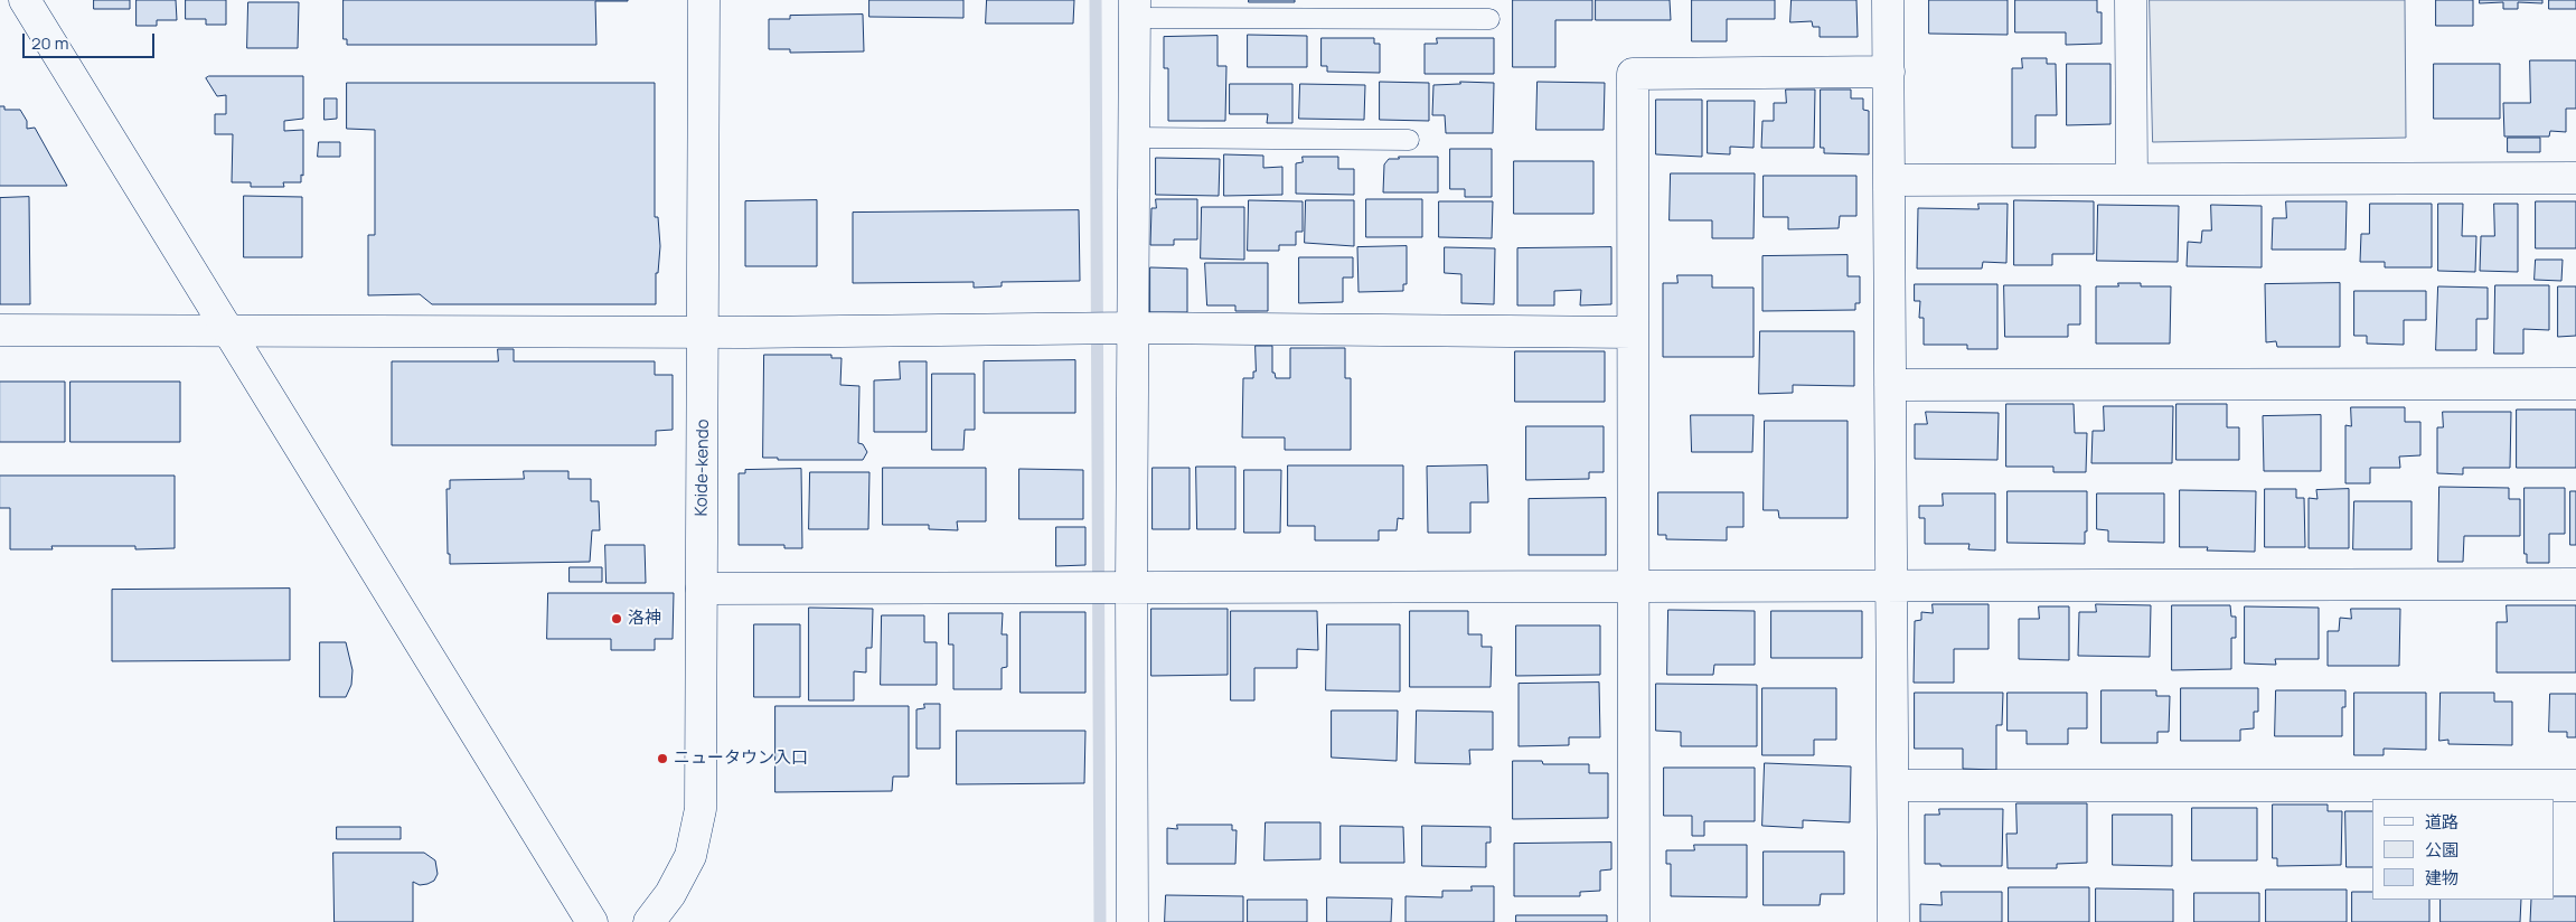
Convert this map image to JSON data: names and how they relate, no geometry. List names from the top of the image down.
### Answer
{
  "streets": {
    "street": ["Koide-kendo"]
  },
  "places": ["洛神", "ニュータウン入口"],
  "legend": ["道路", "公園", "建物"],
  "scale_bar": "20 m"
}
